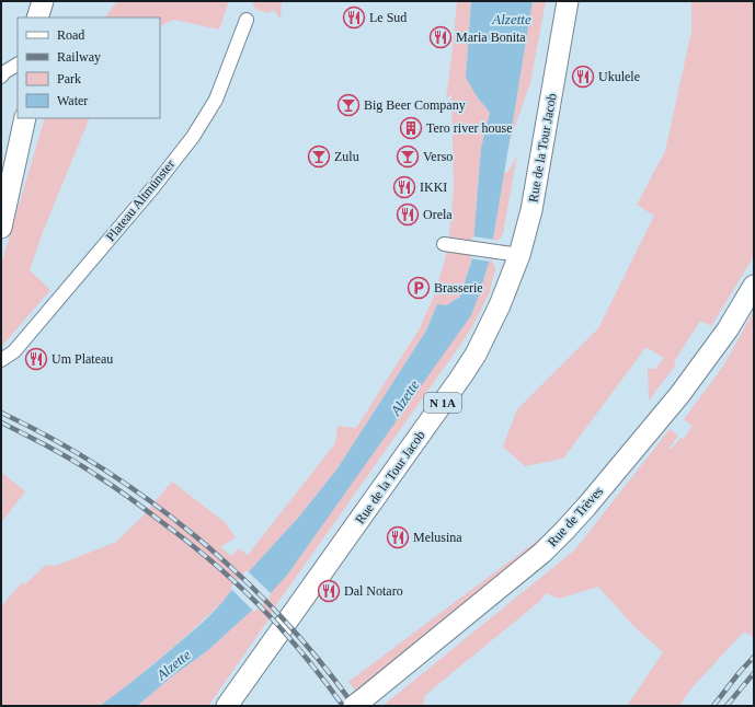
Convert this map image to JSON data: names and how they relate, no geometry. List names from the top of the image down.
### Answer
{
  "streets": {
    "main road": ["Rue de la Tour Jacob", "N 1A", "Rue de Trèves"],
    "street": ["Plateau Altmünster"]
  },
  "water": ["Alzette"],
  "places": {
    "restaurant": [
      "Le Sud",
      "Maria Bonita",
      "Ukulele",
      "IKKI",
      "Orela",
      "Um Plateau",
      "Melusina",
      "Dal Notaro"
    ],
    "bar": ["Big Beer Company", "Zulu", "Verso"],
    "building": ["Tero river house"],
    "parking": ["Brasserie"]
  },
  "legend": [
    "Road",
    "Railway",
    "Park",
    "Water"
  ]
}
